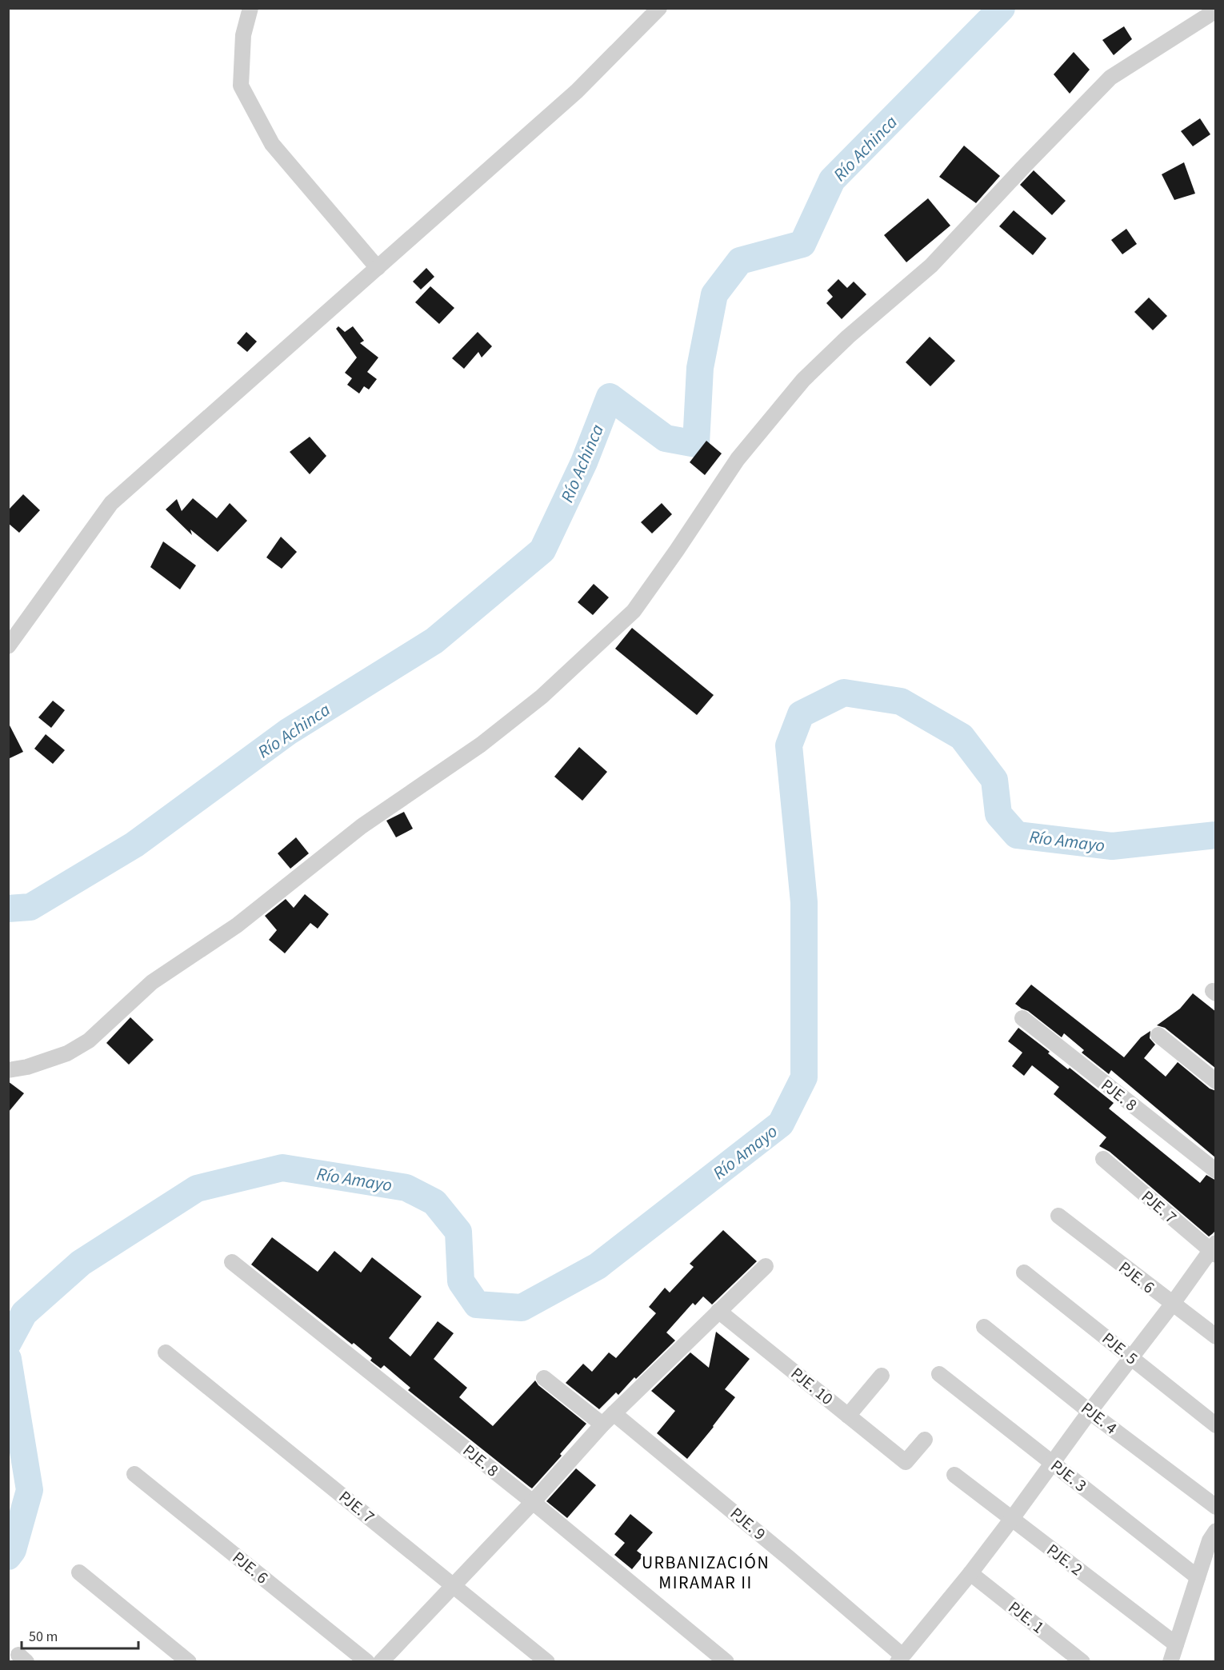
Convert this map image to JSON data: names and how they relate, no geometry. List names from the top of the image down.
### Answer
{
  "streets": {
    "street": [
      "PJE. 8",
      "PJE. 7",
      "PJE. 6",
      "PJE. 5",
      "PJE. 10",
      "PJE. 4",
      "PJE. 3",
      "PJE. 9",
      "PJE. 2",
      "PJE. 1"
    ]
  },
  "districts": ["URBANIZACIÓN MIRAMAR II"],
  "water": ["Río Achinca", "Río Amayo"],
  "scale_bar": "50 m"
}
